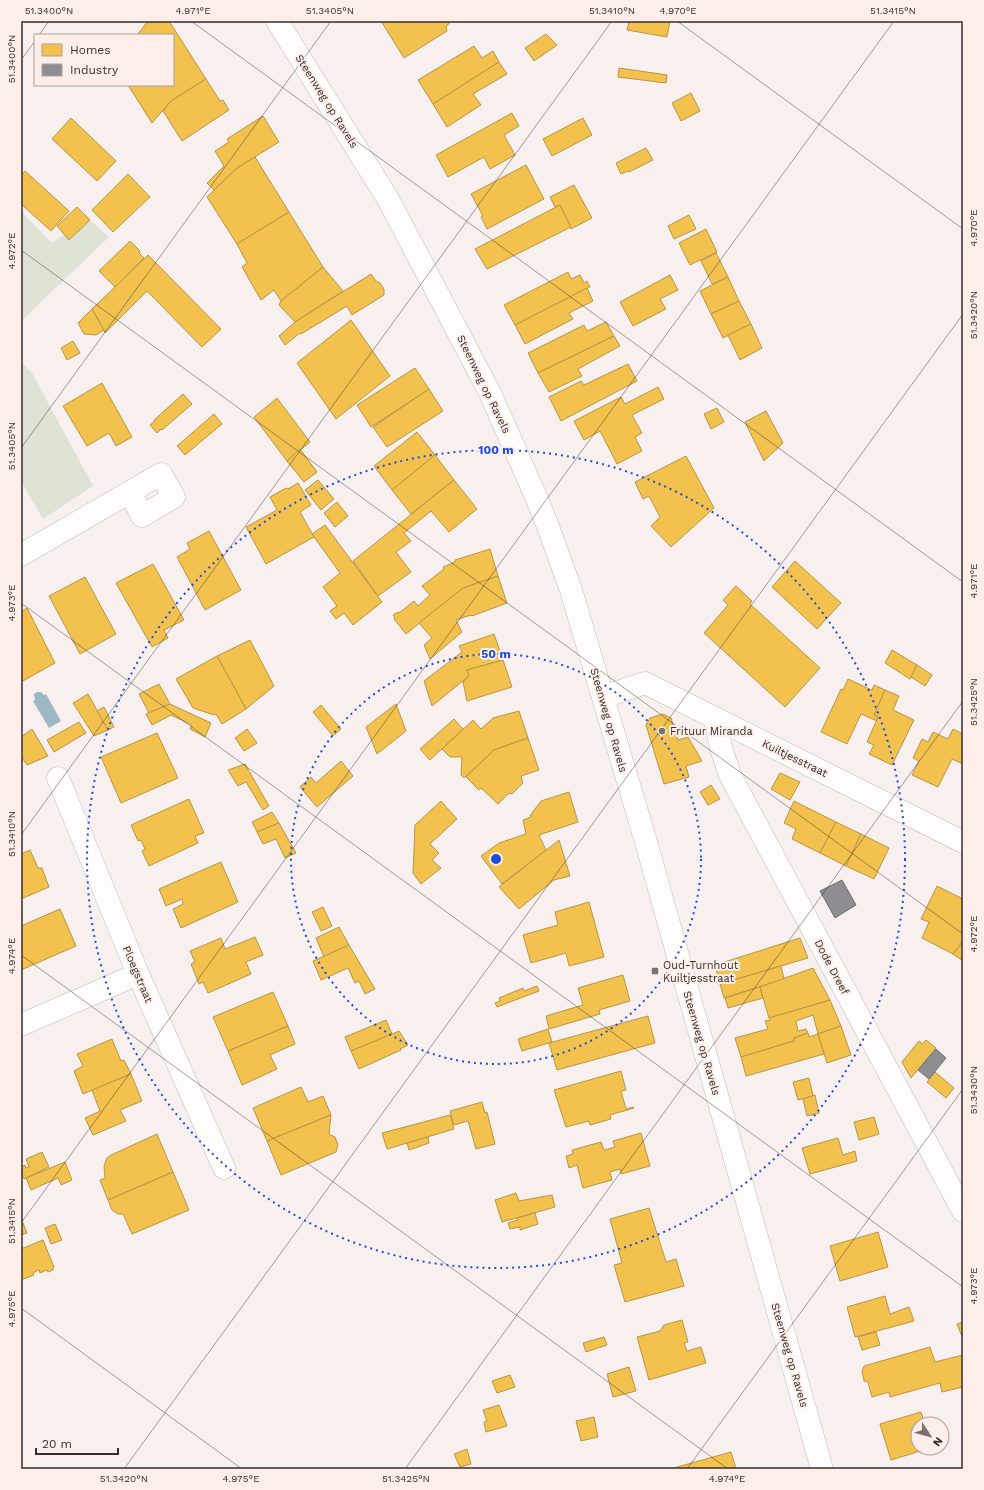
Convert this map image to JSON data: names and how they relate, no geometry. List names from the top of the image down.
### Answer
{
  "streets": {
    "street": [
      "Steenweg op Ravels",
      "Kuiltjesstraat",
      "Dode Dreef",
      "Ploegstraat"
    ]
  },
  "crossings": [
    ["Steenweg op Ravels", "Kuiltjesstraat"],
    ["Kuiltjesstraat", "Dode Dreef"]
  ],
  "places": {
    "other": ["Frituur Miranda"],
    "transit": ["Oud-Turnhout Kuiltjesstraat"]
  },
  "legend": ["Homes", "Industry"],
  "scale_bar": "20 m",
  "north": "bottom right",
  "coordinates": [
    "51.3400°N",
    "4.971°E",
    "51.3405°N",
    "51.3410°N",
    "4.970°E",
    "51.3415°N",
    "4.972°E",
    "51.3420°N",
    "4.973°E",
    "51.3425°N",
    "4.974°E",
    "51.3430°N",
    "4.975°E"
  ],
  "rings": ["100 m", "50 m"]
}
